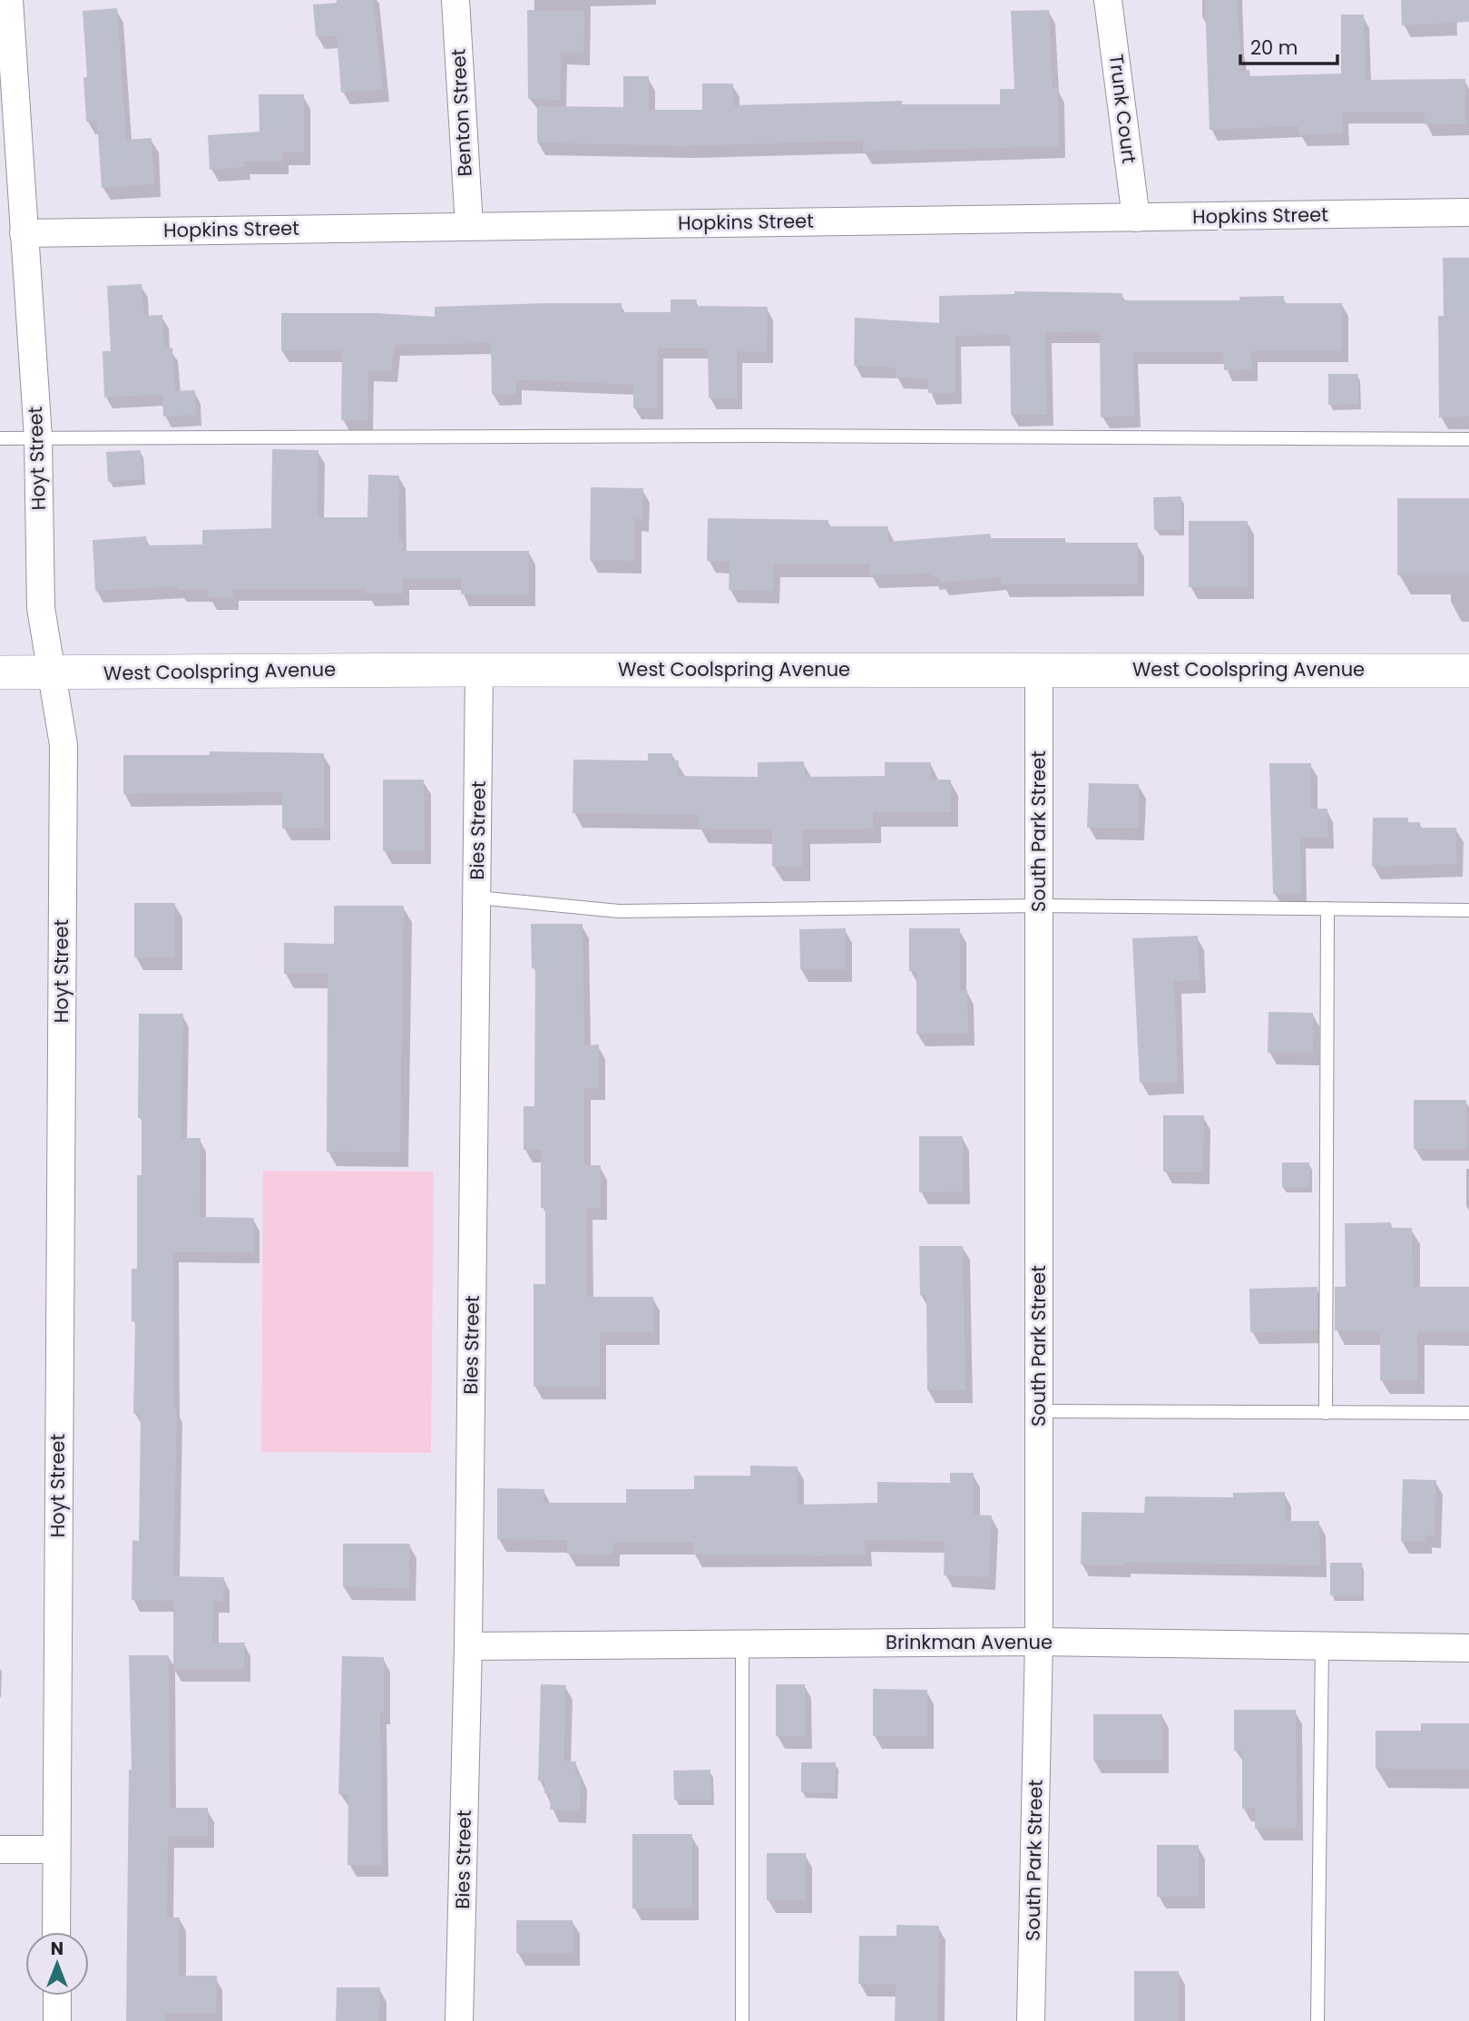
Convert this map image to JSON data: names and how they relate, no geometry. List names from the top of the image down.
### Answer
{
  "streets": {
    "street": [
      "Trunk Court",
      "Benton Street",
      "Hopkins Street",
      "Hoyt Street",
      "West Coolspring Avenue",
      "Bies Street",
      "South Park Street",
      "Brinkman Avenue"
    ]
  },
  "crossings": [
    ["Trunk Court", "Hopkins Street"],
    ["Benton Street", "Hopkins Street"],
    ["Hopkins Street", "Hoyt Street"],
    ["Hoyt Street", "West Coolspring Avenue"],
    ["West Coolspring Avenue", "Bies Street"],
    ["West Coolspring Avenue", "South Park Street"],
    ["Bies Street", "Brinkman Avenue"],
    ["South Park Street", "Brinkman Avenue"]
  ],
  "scale_bar": "20 m",
  "north": "top"
}
